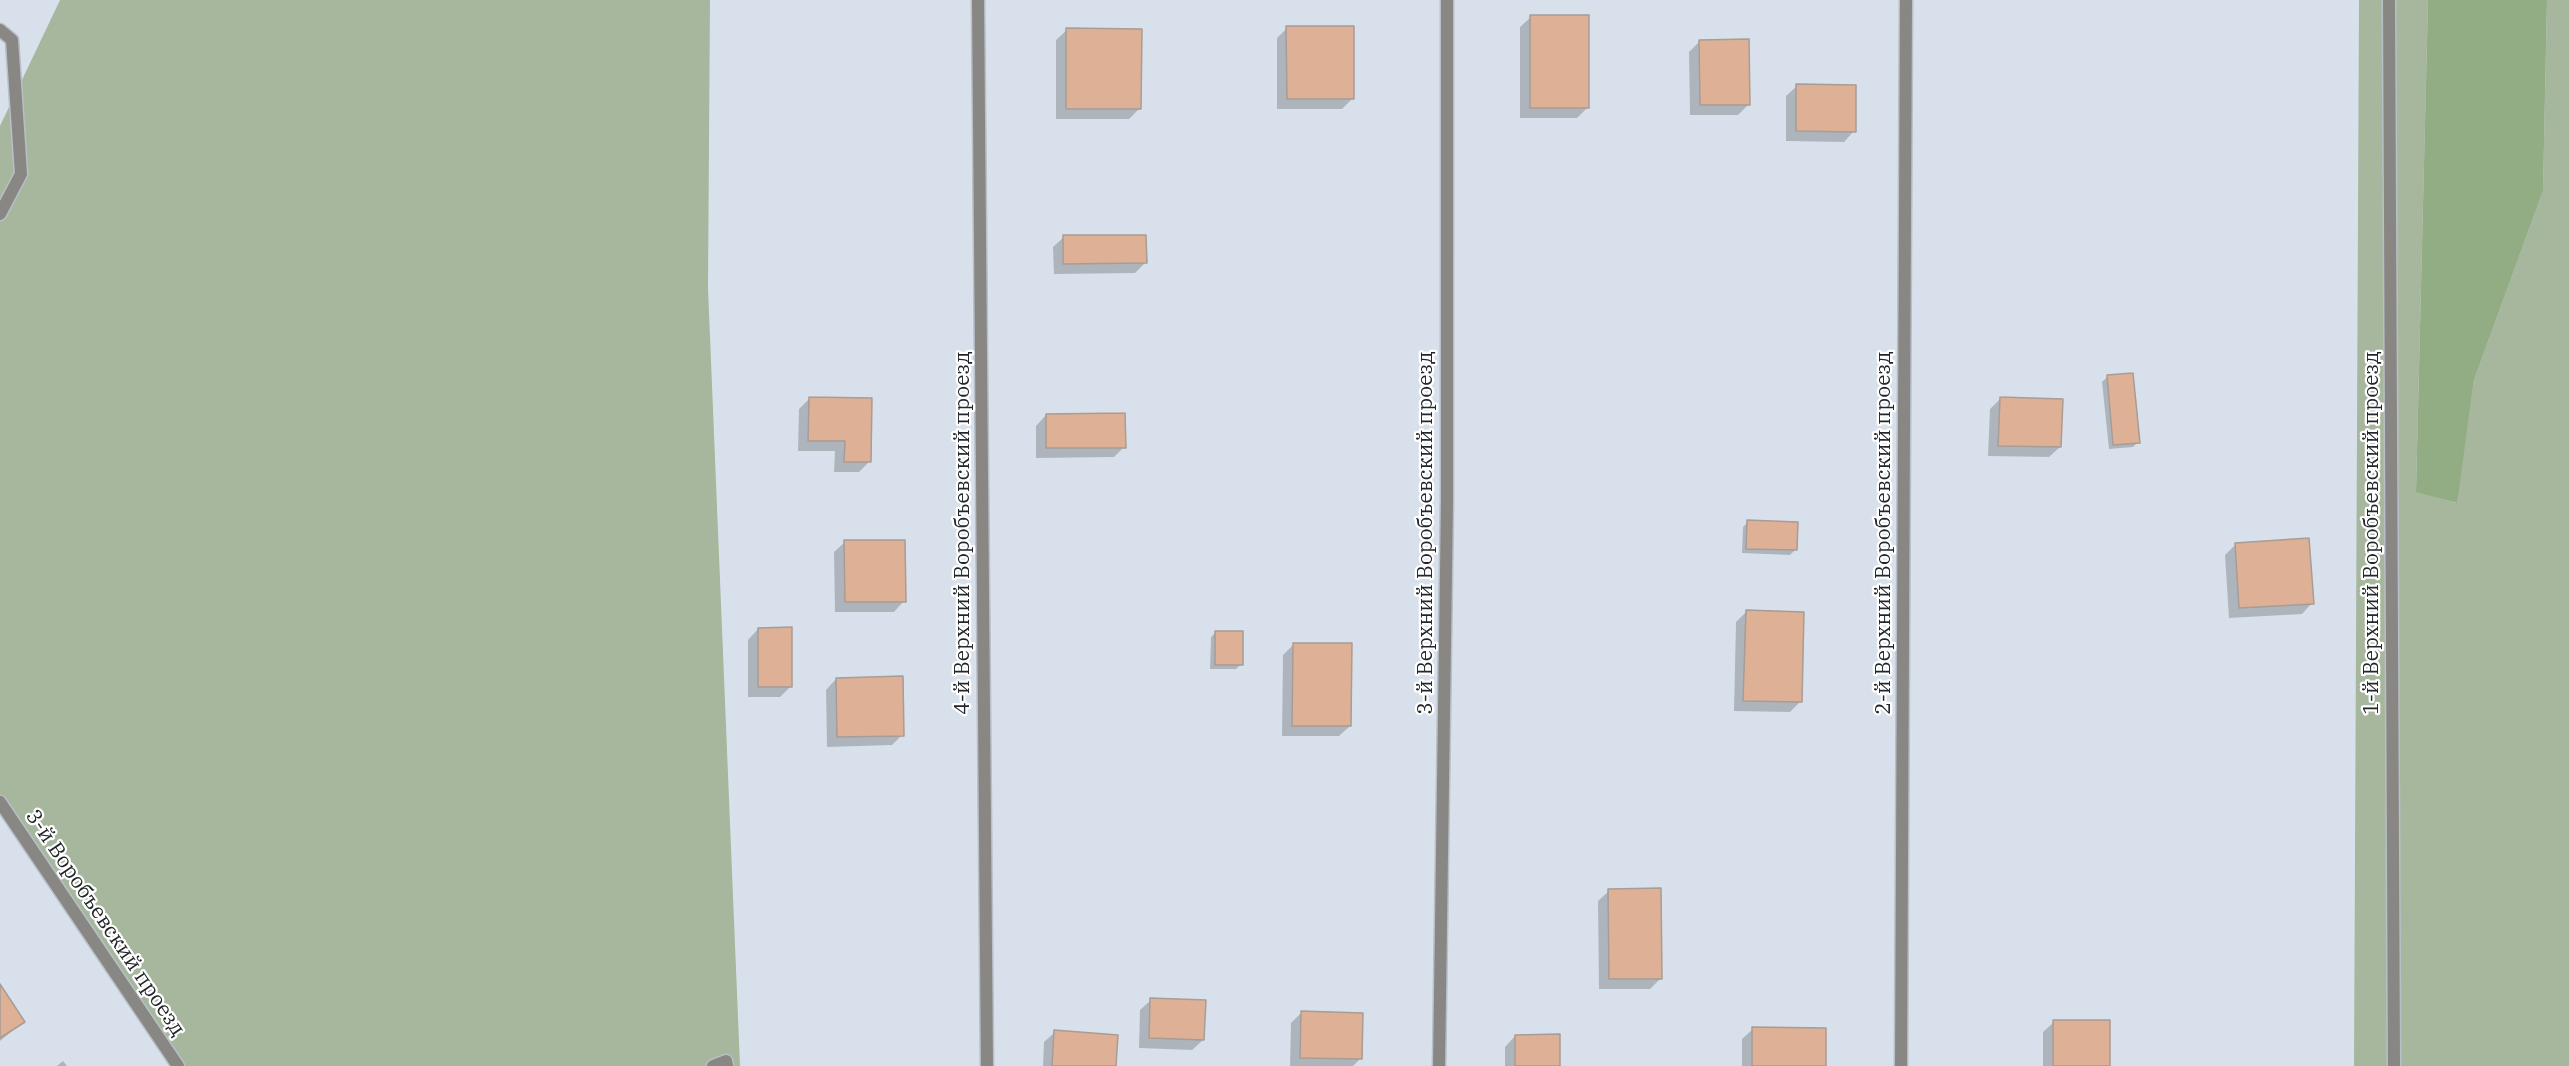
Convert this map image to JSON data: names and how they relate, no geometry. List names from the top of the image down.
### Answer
{
  "streets": {
    "street": [
      "4-й Верхний Воробъевский проезд",
      "3-й Верхний Воробъевский проезд",
      "2-й Верхний Воробъевский проезд",
      "1-й Верхний Воробъевский проезд",
      "3-й Воробъевский проезд"
    ]
  }
}
